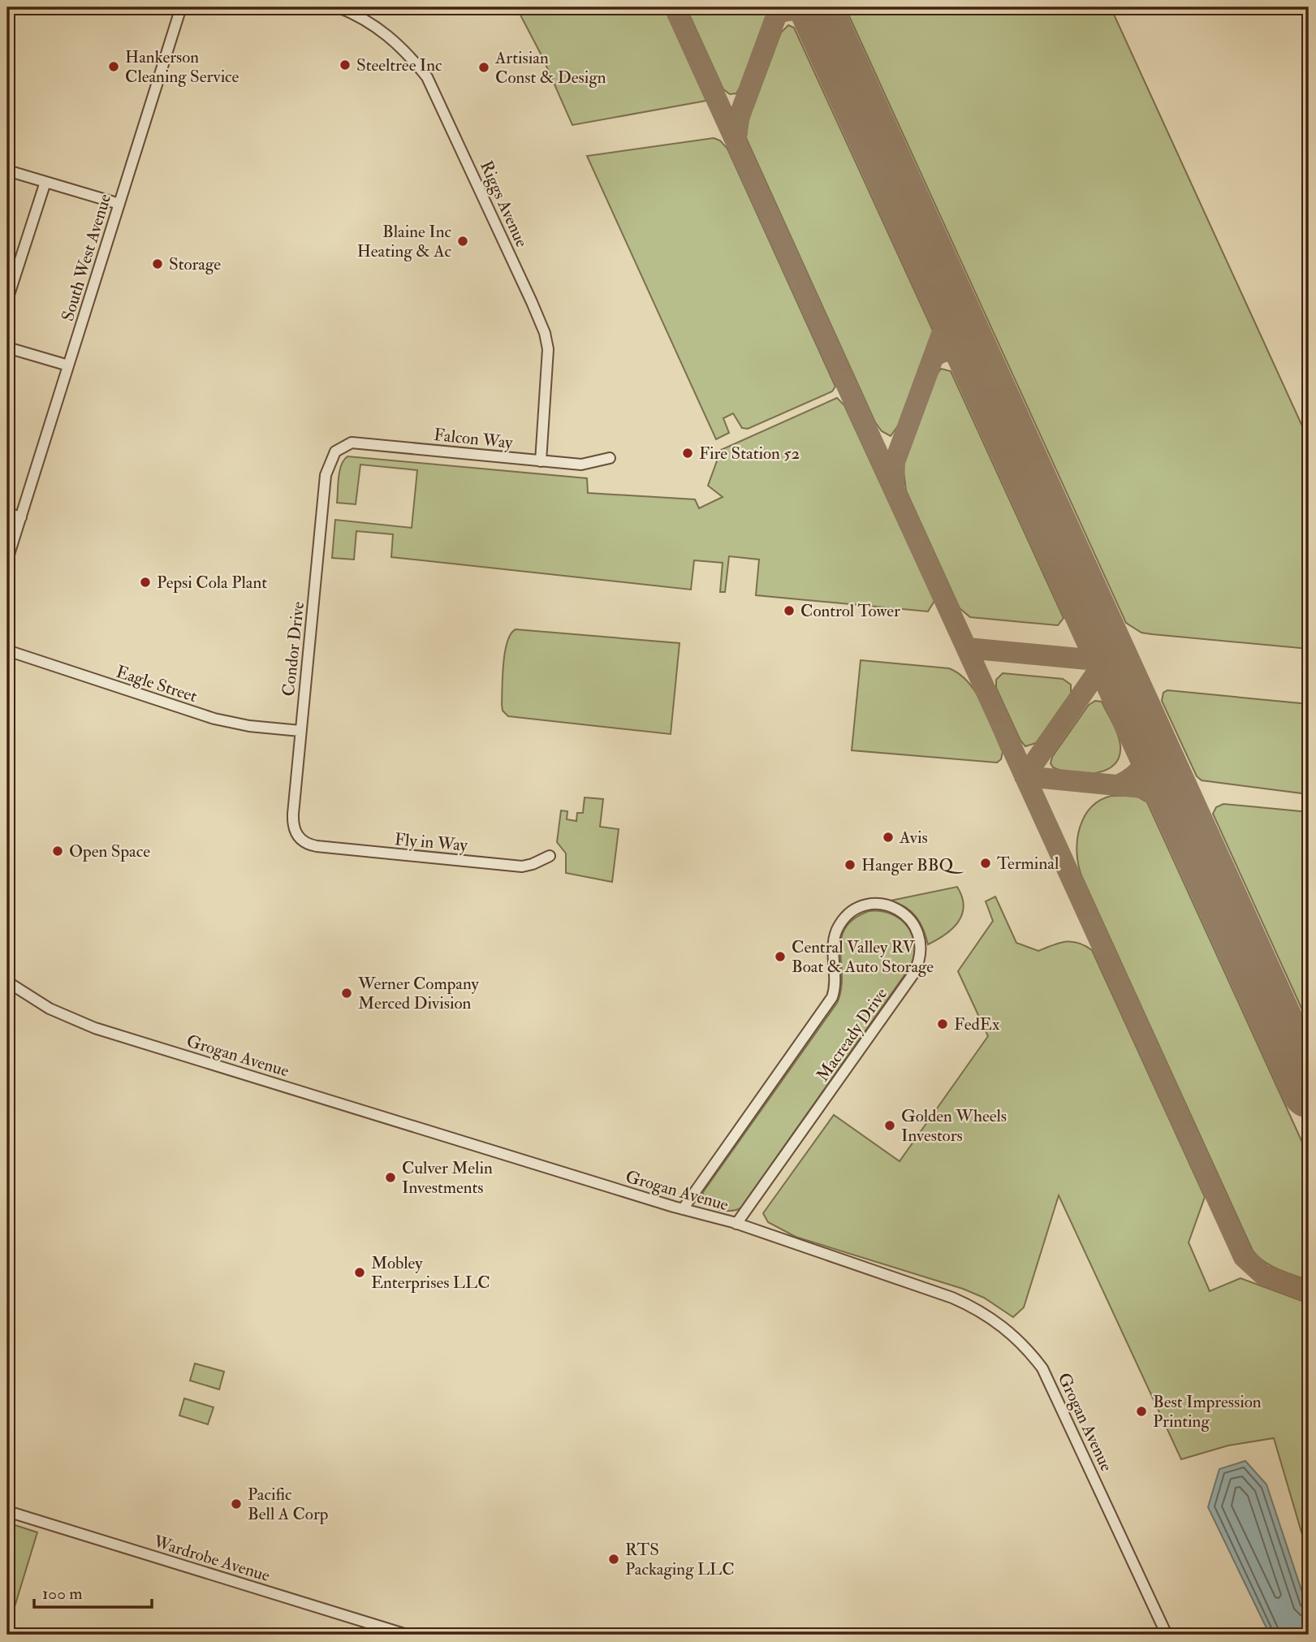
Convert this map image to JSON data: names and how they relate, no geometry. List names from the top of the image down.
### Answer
{
  "streets": {
    "street": [
      "Riggs Avenue",
      "South West Avenue",
      "Falcon Way",
      "Condor Drive",
      "Eagle Street",
      "Fly in Way",
      "Macready Drive",
      "Grogan Avenue",
      "Wardrobe Avenue"
    ]
  },
  "crossings": [
    ["Riggs Avenue", "Falcon Way"],
    ["Falcon Way", "Condor Drive"],
    ["Condor Drive", "Eagle Street"],
    ["Condor Drive", "Fly in Way"],
    ["Macready Drive", "Grogan Avenue"]
  ],
  "places": [
    "Steeltree Inc",
    "Hankerson Cleaning Service",
    "Artisian Const & Design",
    "Blaine Inc Heating & Ac",
    "Storage",
    "Fire Station 52",
    "Pepsi Cola Plant",
    "Control Tower",
    "Avis",
    "Open Space",
    "Terminal",
    "Hanger BBQ",
    "Central Valley RV Boat & Auto Storage",
    "Werner Company Merced Division",
    "FedEx",
    "Golden Wheels Investors",
    "Culver Melin Investments",
    "Mobley Enterprises LLC",
    "Best Impression Printing",
    "Pacific Bell A Corp",
    "RTS Packaging LLC"
  ],
  "scale_bar": "100 m"
}
